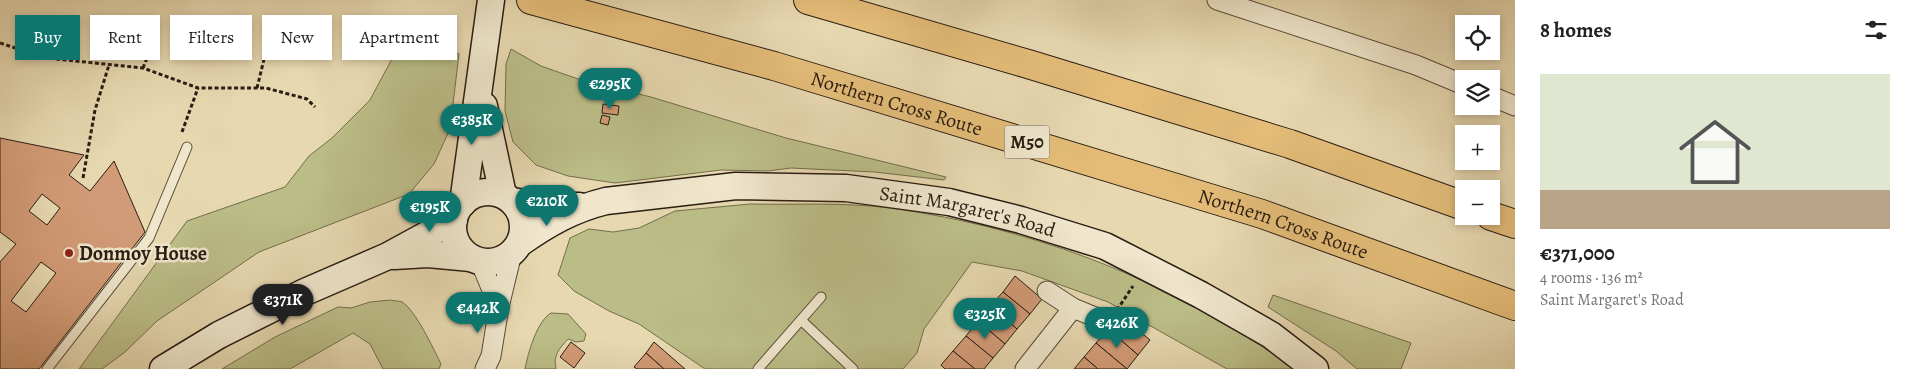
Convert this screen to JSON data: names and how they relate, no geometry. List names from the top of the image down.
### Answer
{
  "streets": {
    "highway": ["Northern Cross Route", "M50"],
    "main road": ["Saint Margaret's Road"]
  },
  "places": ["Donmoy House"],
  "page": {
    "heading": "8 homes",
    "map_buttons": ["+", "−"],
    "chip": [
      "Buy",
      "Rent",
      "Filters",
      "New",
      "Apartment"
    ],
    "list": [
      {
        "name": "€371,000",
        "note": "4 rooms · 136 m² · Saint Margaret's Road"
      }
    ],
    "price": [
      "€295K",
      "€385K",
      "€210K",
      "€195K",
      "€371K",
      "€442K",
      "€325K",
      "€426K"
    ]
  }
}
